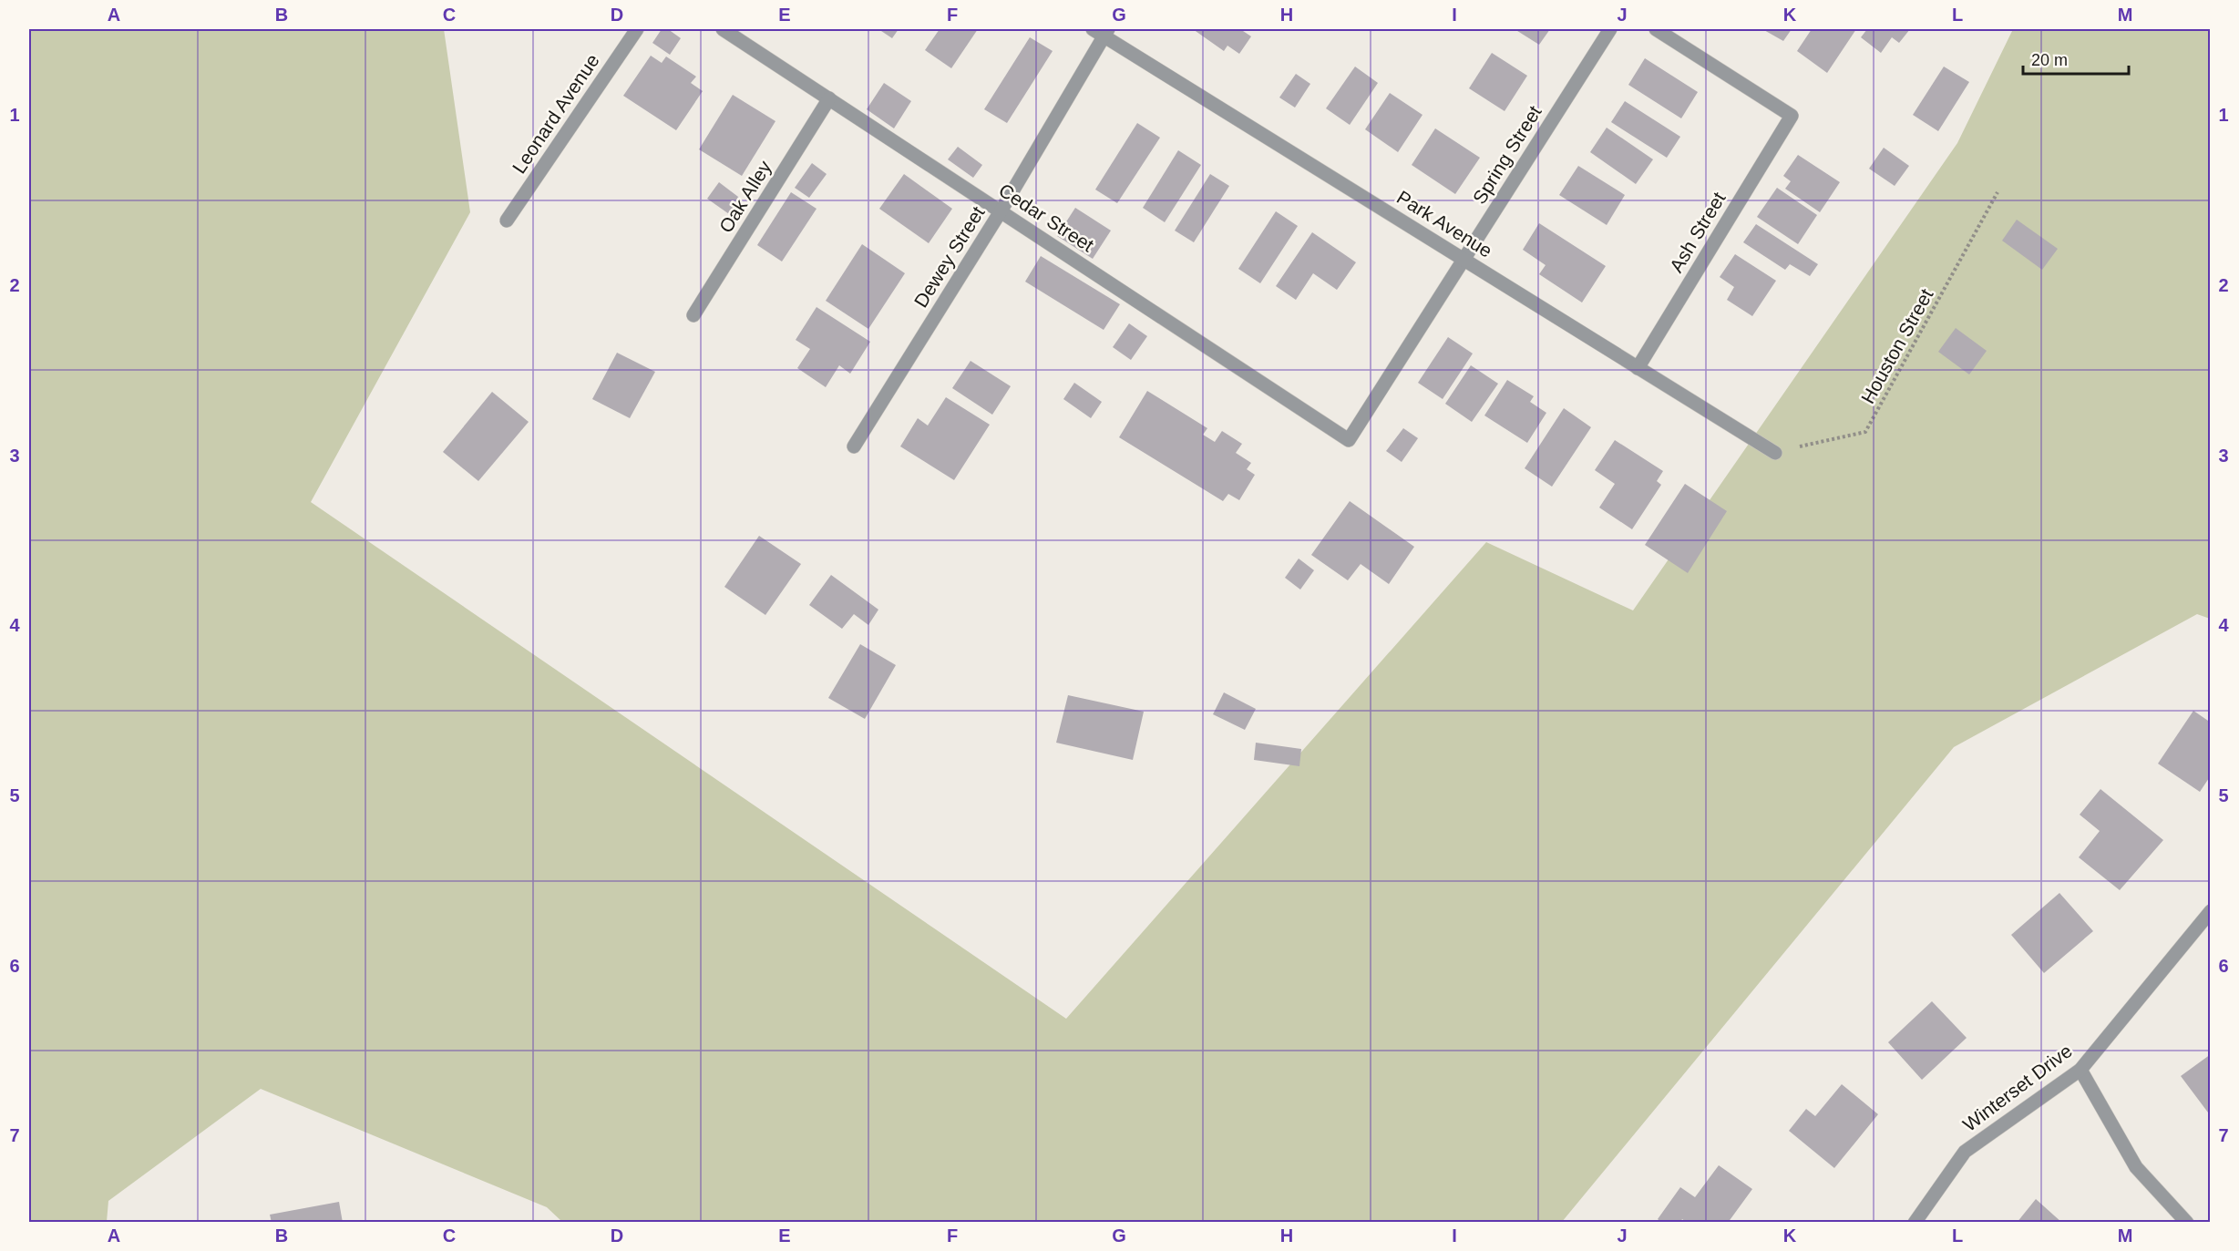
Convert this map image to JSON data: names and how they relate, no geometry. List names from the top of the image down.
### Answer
{
  "streets": {
    "street": [
      "Leonard Avenue",
      "Spring Street",
      "Oak Alley",
      "Cedar Street",
      "Park Avenue",
      "Ash Street",
      "Dewey Street",
      "Winterset Drive"
    ],
    "path": ["Houston Street"]
  },
  "crossings": [
    ["Spring Street", "Cedar Street"],
    ["Spring Street", "Park Avenue"],
    ["Oak Alley", "Cedar Street"],
    ["Cedar Street", "Dewey Street"],
    ["Park Avenue", "Ash Street"],
    ["Park Avenue", "Dewey Street"],
    ["Park Avenue", "Houston Street"]
  ],
  "scale_bar": "20 m",
  "grid": {
    "columns": [
      "A",
      "B",
      "C",
      "D",
      "E",
      "F",
      "G",
      "H",
      "I",
      "J",
      "K",
      "L",
      "M"
    ],
    "rows": [
      "1",
      "2",
      "3",
      "4",
      "5",
      "6",
      "7"
    ]
  }
}
